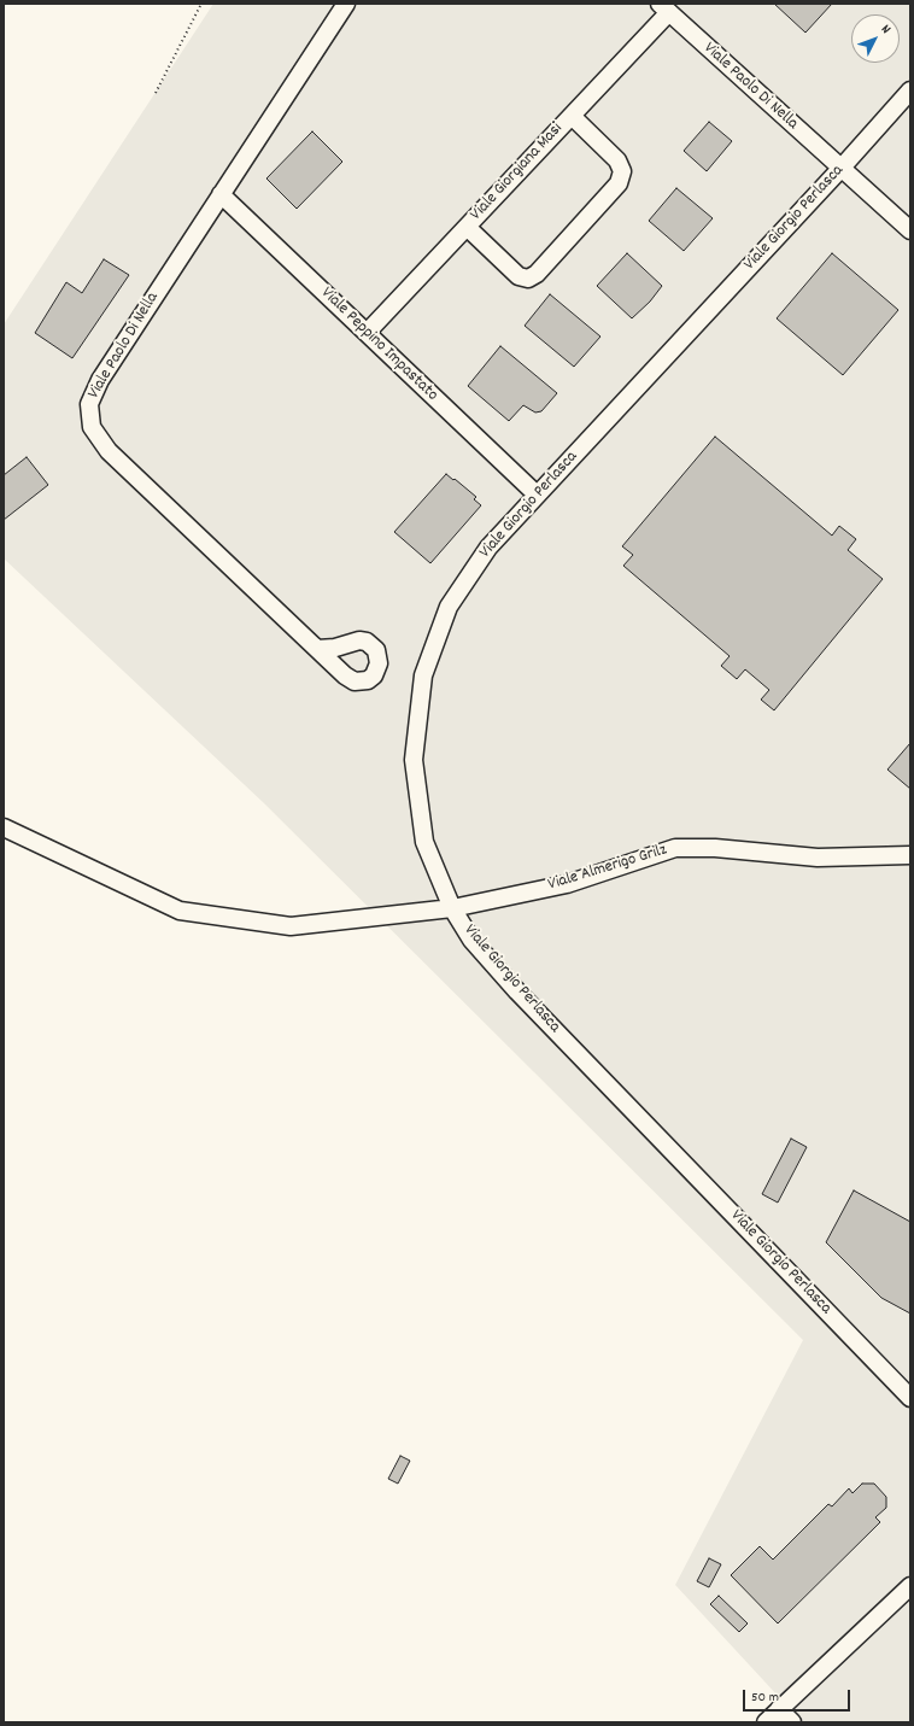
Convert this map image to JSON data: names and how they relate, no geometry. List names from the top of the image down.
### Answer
{
  "streets": {
    "street": [
      "Viale Paolo Di Nella",
      "Viale Giorgiana Masi",
      "Viale Giorgio Perlasca",
      "Viale Peppino Impastato",
      "Viale Almerigo Grilz"
    ]
  },
  "crossings": [
    ["Viale Paolo Di Nella", "Viale Giorgiana Masi"],
    ["Viale Paolo Di Nella", "Viale Giorgio Perlasca"],
    ["Viale Paolo Di Nella", "Viale Peppino Impastato"],
    ["Viale Giorgiana Masi", "Viale Peppino Impastato"],
    ["Viale Giorgio Perlasca", "Viale Peppino Impastato"],
    ["Viale Giorgio Perlasca", "Viale Almerigo Grilz"]
  ],
  "scale_bar": "50 m",
  "north": "top right"
}
